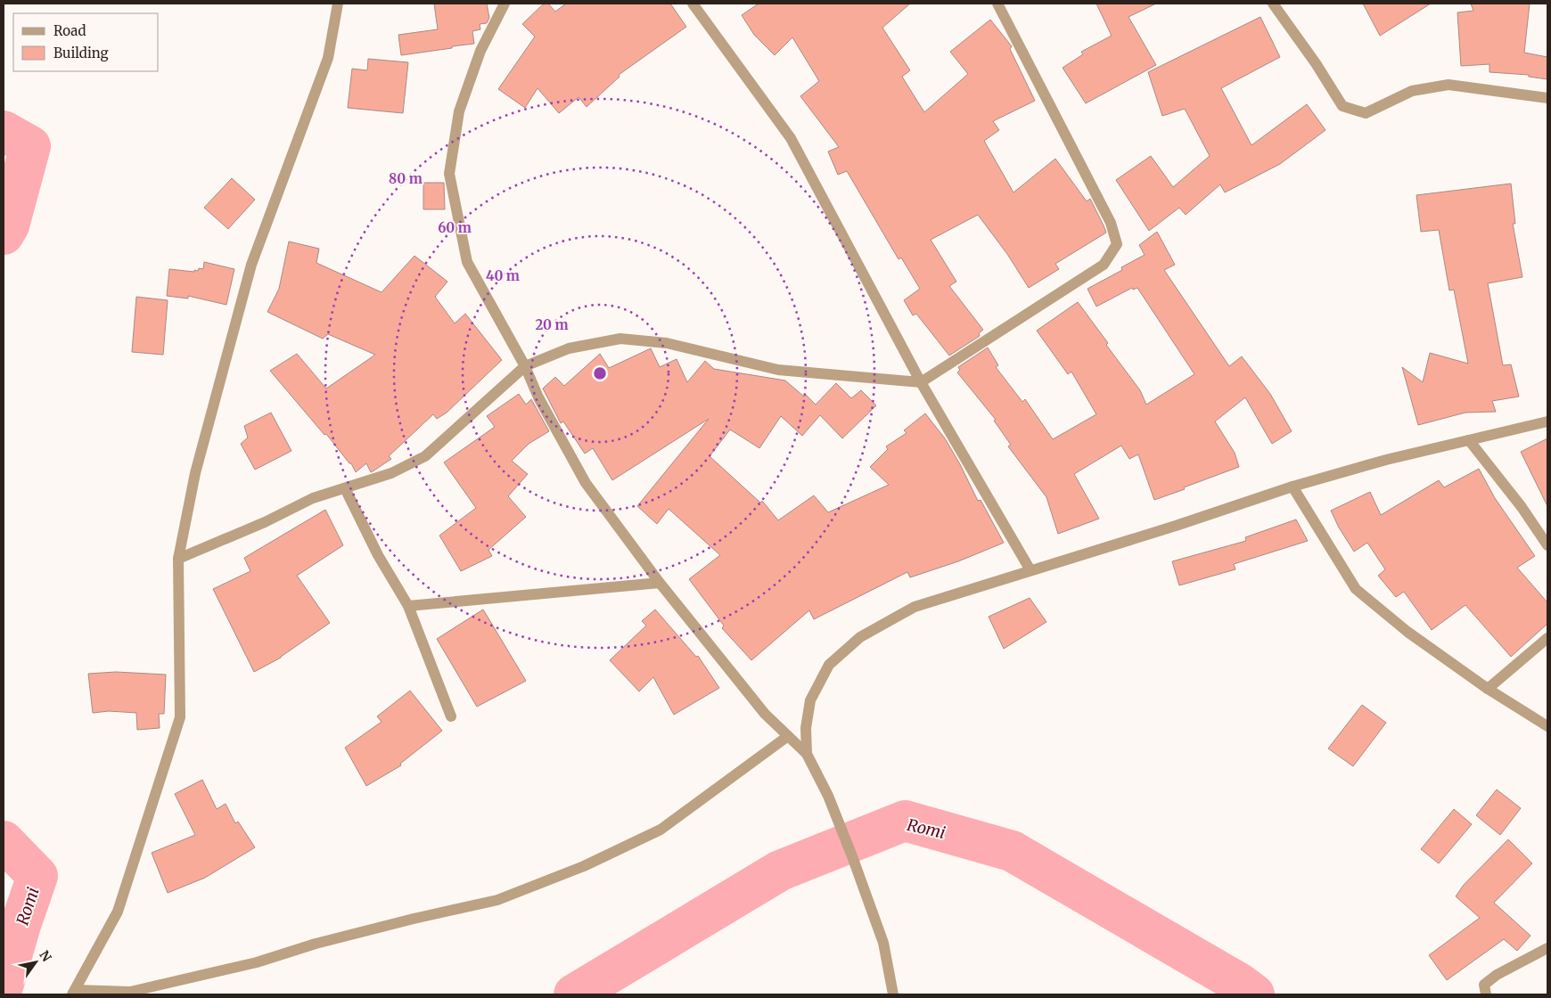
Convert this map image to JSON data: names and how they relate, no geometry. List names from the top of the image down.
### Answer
{
  "water": ["Romi"],
  "legend": ["Road", "Building"],
  "north": "top right",
  "rings": [
    "80 m",
    "60 m",
    "40 m",
    "20 m"
  ]
}
